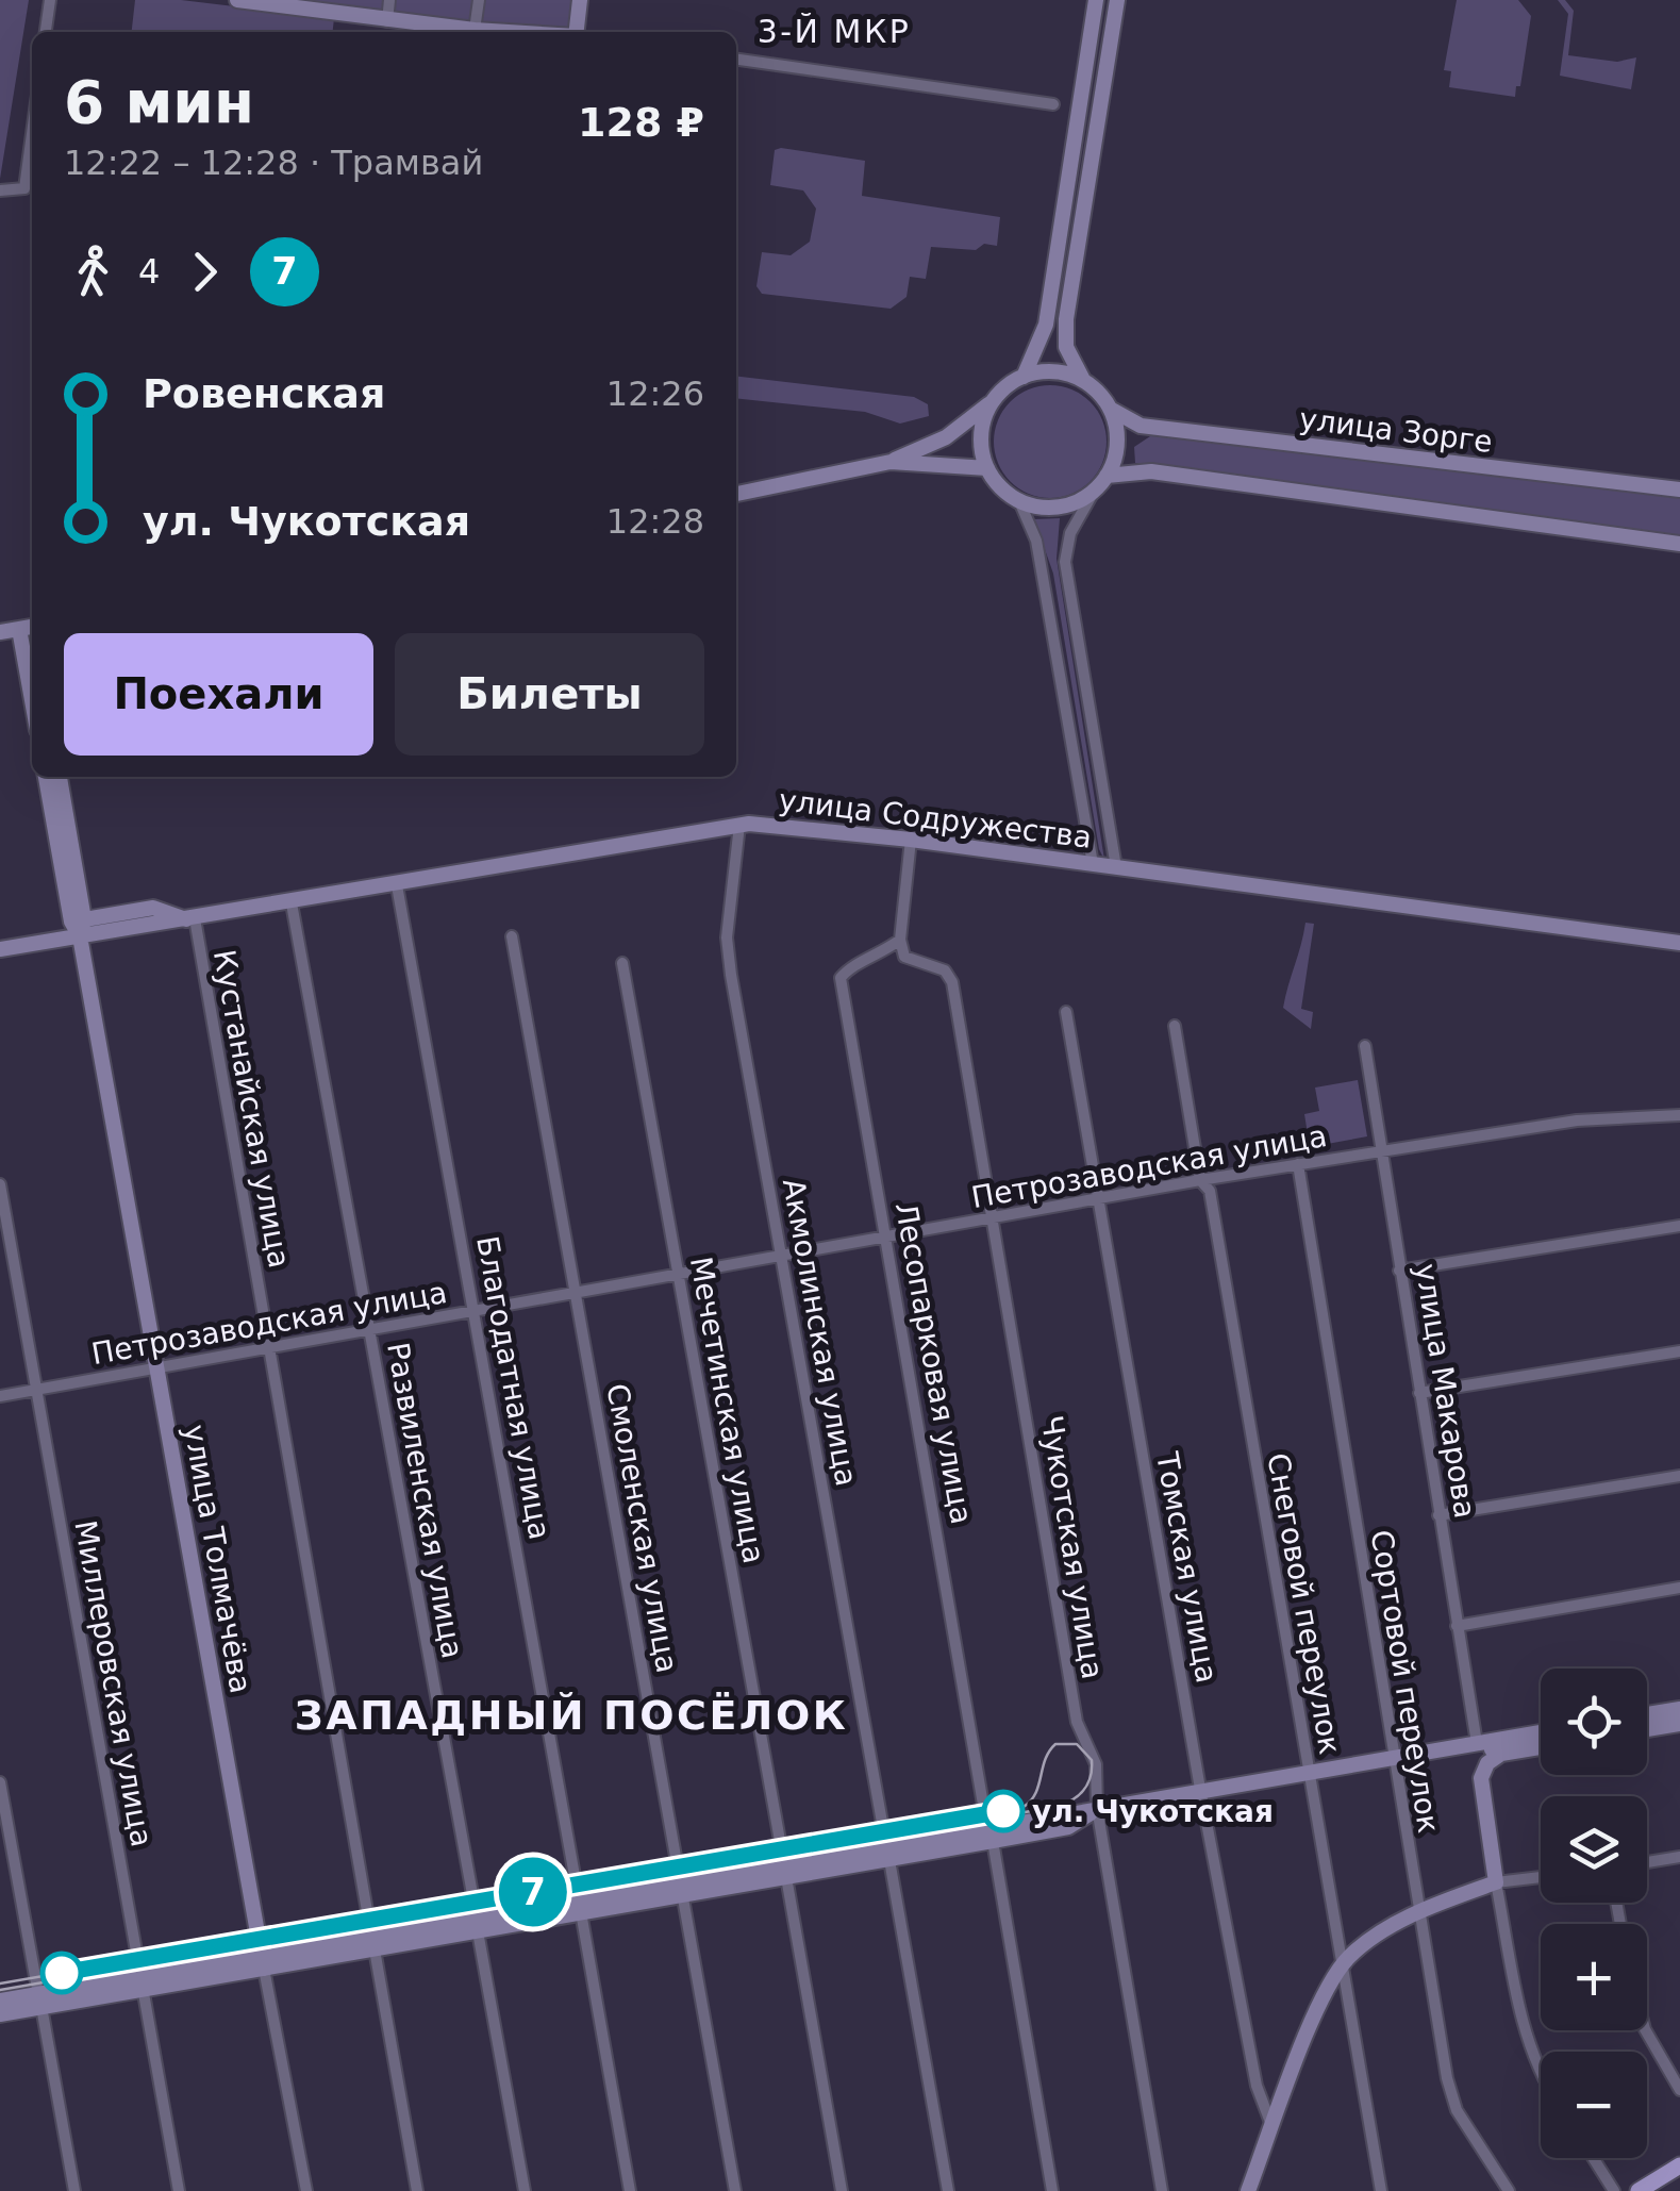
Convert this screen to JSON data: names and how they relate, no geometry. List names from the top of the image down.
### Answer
{
  "streets": {
    "main road": ["улица Зорге", "улица Содружества", "улица Толмачёва"],
    "street": [
      "Кустанайская улица",
      "Петрозаводская улица",
      "Акмолинская улица",
      "Лесопарковая улица",
      "Благодатная улица",
      "улица Макарова",
      "Мечетинская улица",
      "Развиленская улица",
      "Смоленская улица",
      "Чукотская улица",
      "Томская улица",
      "Снеговой переулок",
      "Сортовой переулок",
      "Миллеровская улица"
    ]
  },
  "crossings": [
    ["улица Содружества", "Кустанайская улица"],
    ["улица Содружества", "Акмолинская улица"],
    ["улица Содружества", "Благодатная улица"],
    ["улица Содружества", "Развиленская улица"],
    ["улица Содружества", "улица Толмачёва"],
    ["Кустанайская улица", "Петрозаводская улица"],
    ["Петрозаводская улица", "Акмолинская улица"],
    ["Петрозаводская улица", "Лесопарковая улица"],
    ["Петрозаводская улица", "Благодатная улица"],
    ["Петрозаводская улица", "улица Макарова"],
    ["Петрозаводская улица", "Мечетинская улица"],
    ["Петрозаводская улица", "Развиленская улица"],
    ["Петрозаводская улица", "Смоленская улица"],
    ["Петрозаводская улица", "Чукотская улица"],
    ["Петрозаводская улица", "улица Толмачёва"],
    ["Петрозаводская улица", "Томская улица"],
    ["Петрозаводская улица", "Снеговой переулок"],
    ["Петрозаводская улица", "Сортовой переулок"],
    ["Петрозаводская улица", "Миллеровская улица"],
    ["Лесопарковая улица", "Чукотская улица"]
  ],
  "districts": ["3-Й МКР", "ЗАПАДНЫЙ ПОСЁЛОК"],
  "places": ["ул. Чукотская"],
  "lines": ["tram line 7"],
  "page": {
    "on_map": "7",
    "heading": ["6 мин", "12:22 – 12:28 · Трамвай", "128 ₽"],
    "legs": ["4", "7"],
    "list": [
      {
        "name": "Ровенская",
        "value": "12:26"
      },
      {
        "name": "ул. Чукотская",
        "value": "12:28"
      }
    ],
    "buttons": ["Поехали", "Билеты"],
    "map_buttons": ["+", "−"]
  }
}
